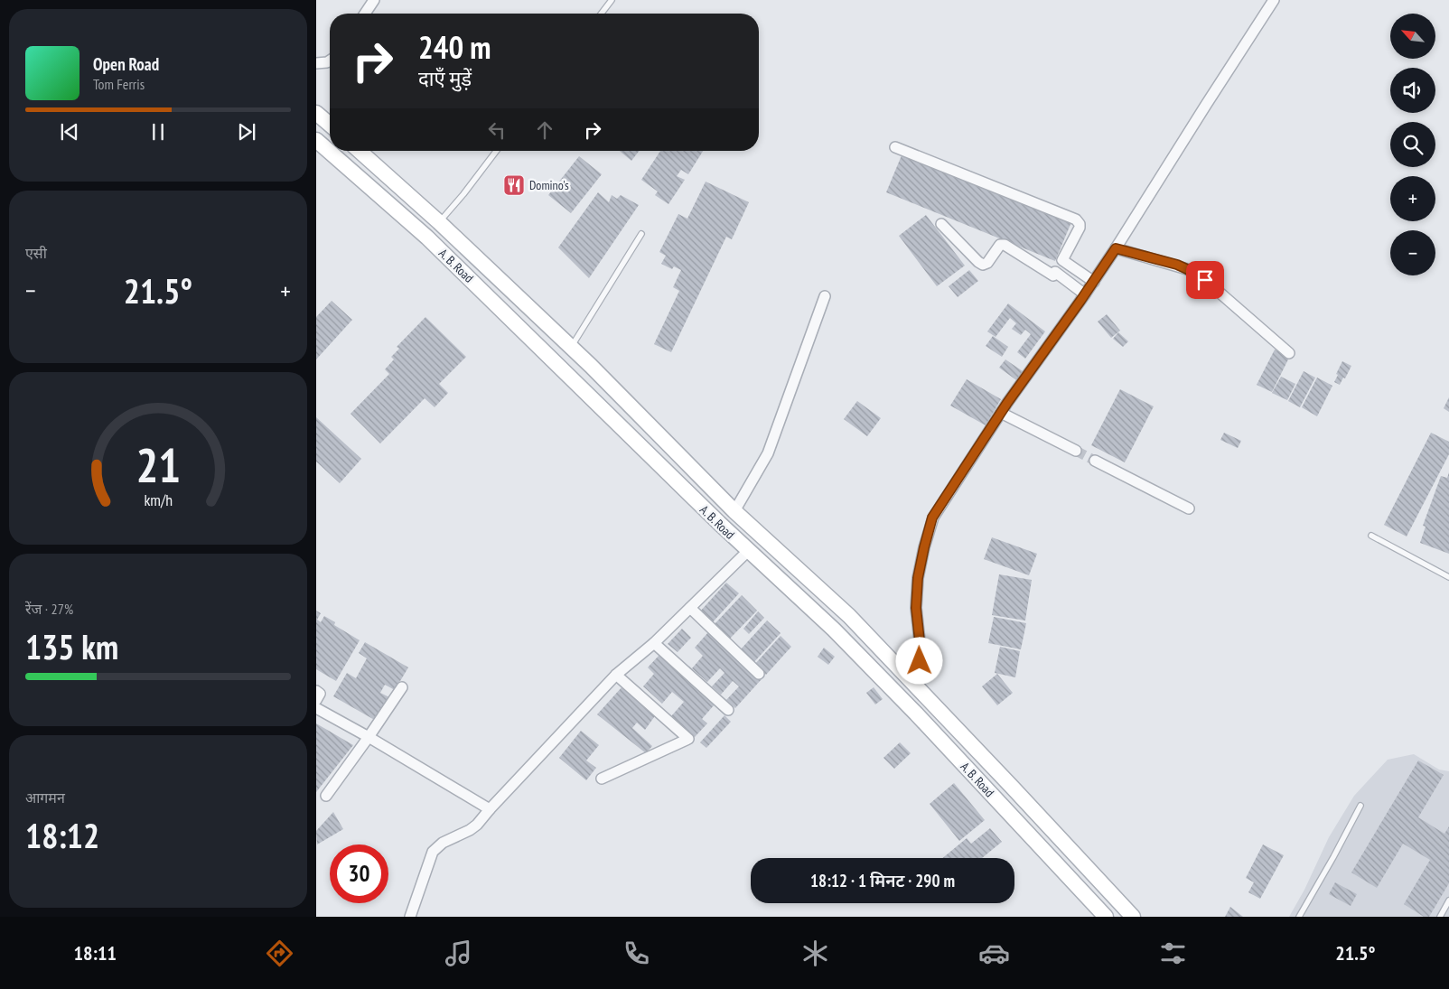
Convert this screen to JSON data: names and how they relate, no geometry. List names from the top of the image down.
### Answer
{
  "streets": {
    "main road": ["A. B. Road"]
  },
  "places": {
    "restaurant": ["Domino's"]
  },
  "north": "top left",
  "page": {
    "map_buttons": ["+", "−"],
    "turn": ["240 m", "दाएँ मुड़ें"],
    "song": ["Open Road", "Tom Ferris"],
    "tile": [
      "एसी",
      ["रेंज · 27%", "135 km"],
      ["आगमन", "18:12"]
    ],
    "heat": ["−", "21.5°", "+"],
    "limit": "30",
    "trip": "18:12 · 1 मिनट · 290 m",
    "tabs": ["18:11", "21.5°"],
    "gauge": ["21", "km/h"]
  }
}
